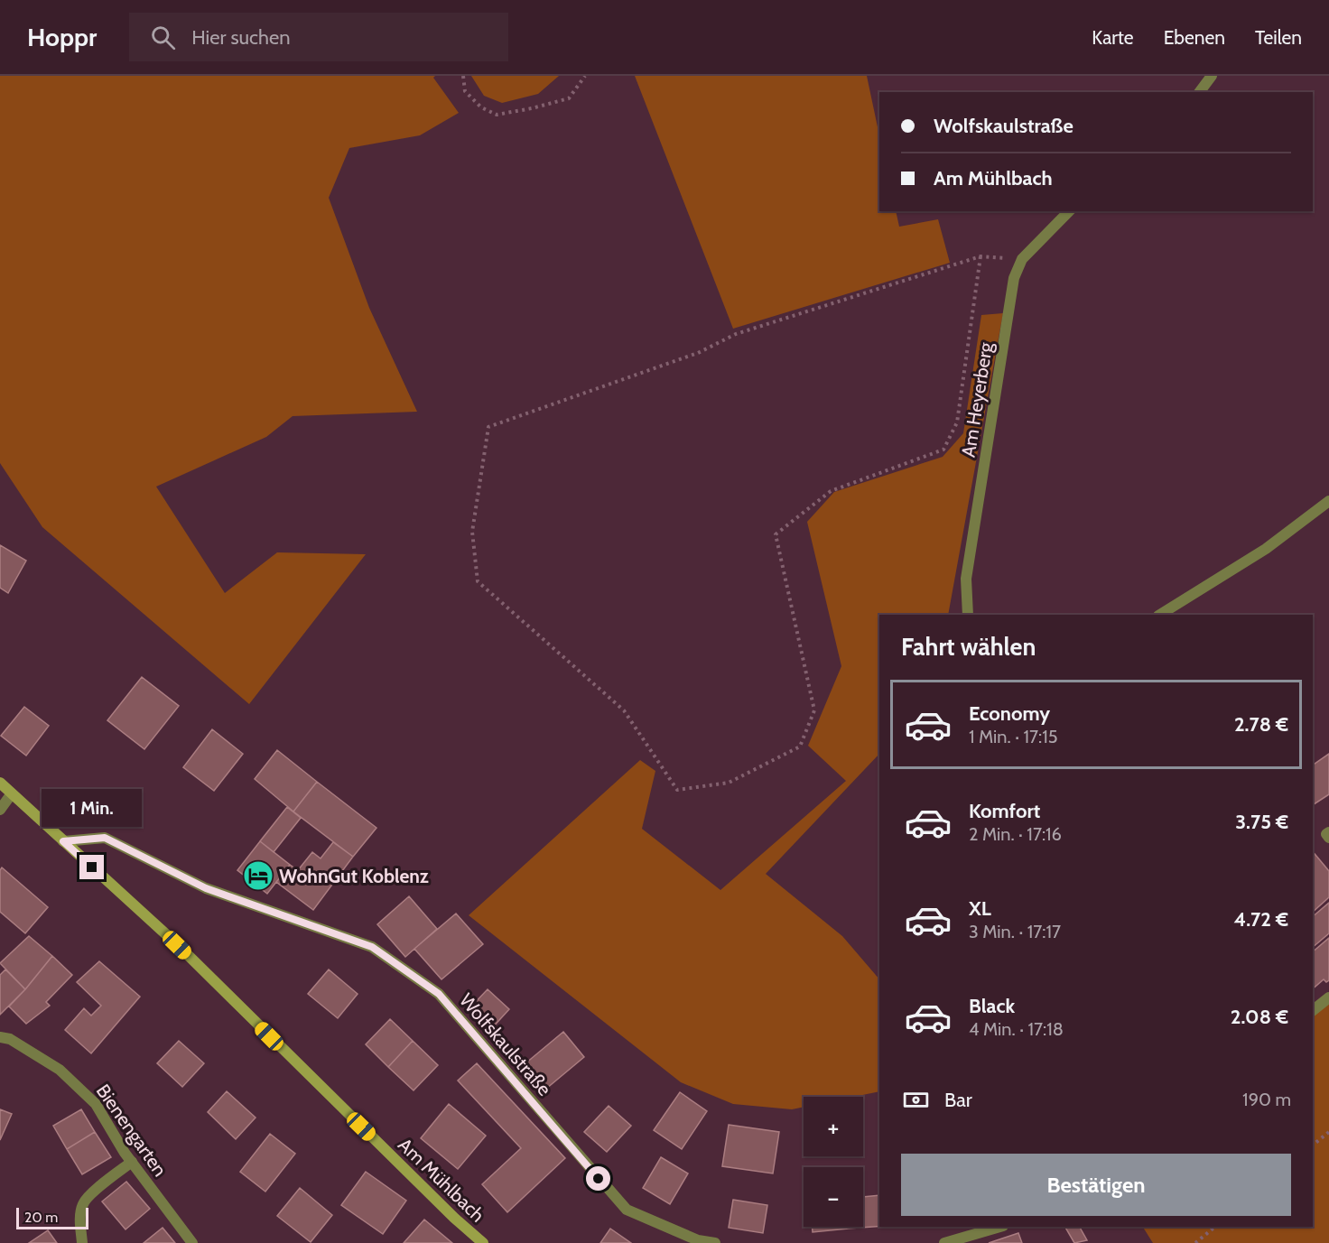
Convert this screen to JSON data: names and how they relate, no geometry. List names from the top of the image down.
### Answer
{
  "streets": {
    "street": [
      "Am Heyerberg",
      "Wolfskaulstraße",
      "Bienengarten",
      "Am Mühlbach"
    ]
  },
  "crossings": [
    ["Wolfskaulstraße", "Am Mühlbach"]
  ],
  "places": {
    "hotel": ["WohnGut Koblenz"]
  },
  "scale_bar": "20 m",
  "page": {
    "header": "Hoppr",
    "search": "Hier suchen",
    "nav": ["Karte", "Ebenen", "Teilen"],
    "banner": ["Wolfskaulstraße", "Am Mühlbach"],
    "heading": "Fahrt wählen",
    "list": [
      {
        "name": "Economy",
        "note": "1 Min. · 17:15",
        "value": "2.78 €"
      },
      {
        "name": "Komfort",
        "note": "2 Min. · 17:16",
        "value": "3.75 €"
      },
      {
        "name": "XL",
        "note": "3 Min. · 17:17",
        "value": "4.72 €"
      },
      {
        "name": "Black",
        "note": "4 Min. · 17:18",
        "value": "2.08 €"
      }
    ],
    "bubble": "1 Min.",
    "pay": ["Bar", "190 m"],
    "map_buttons": ["+", "−"],
    "buttons": "Bestätigen",
    "scale": "20 m"
  }
}
